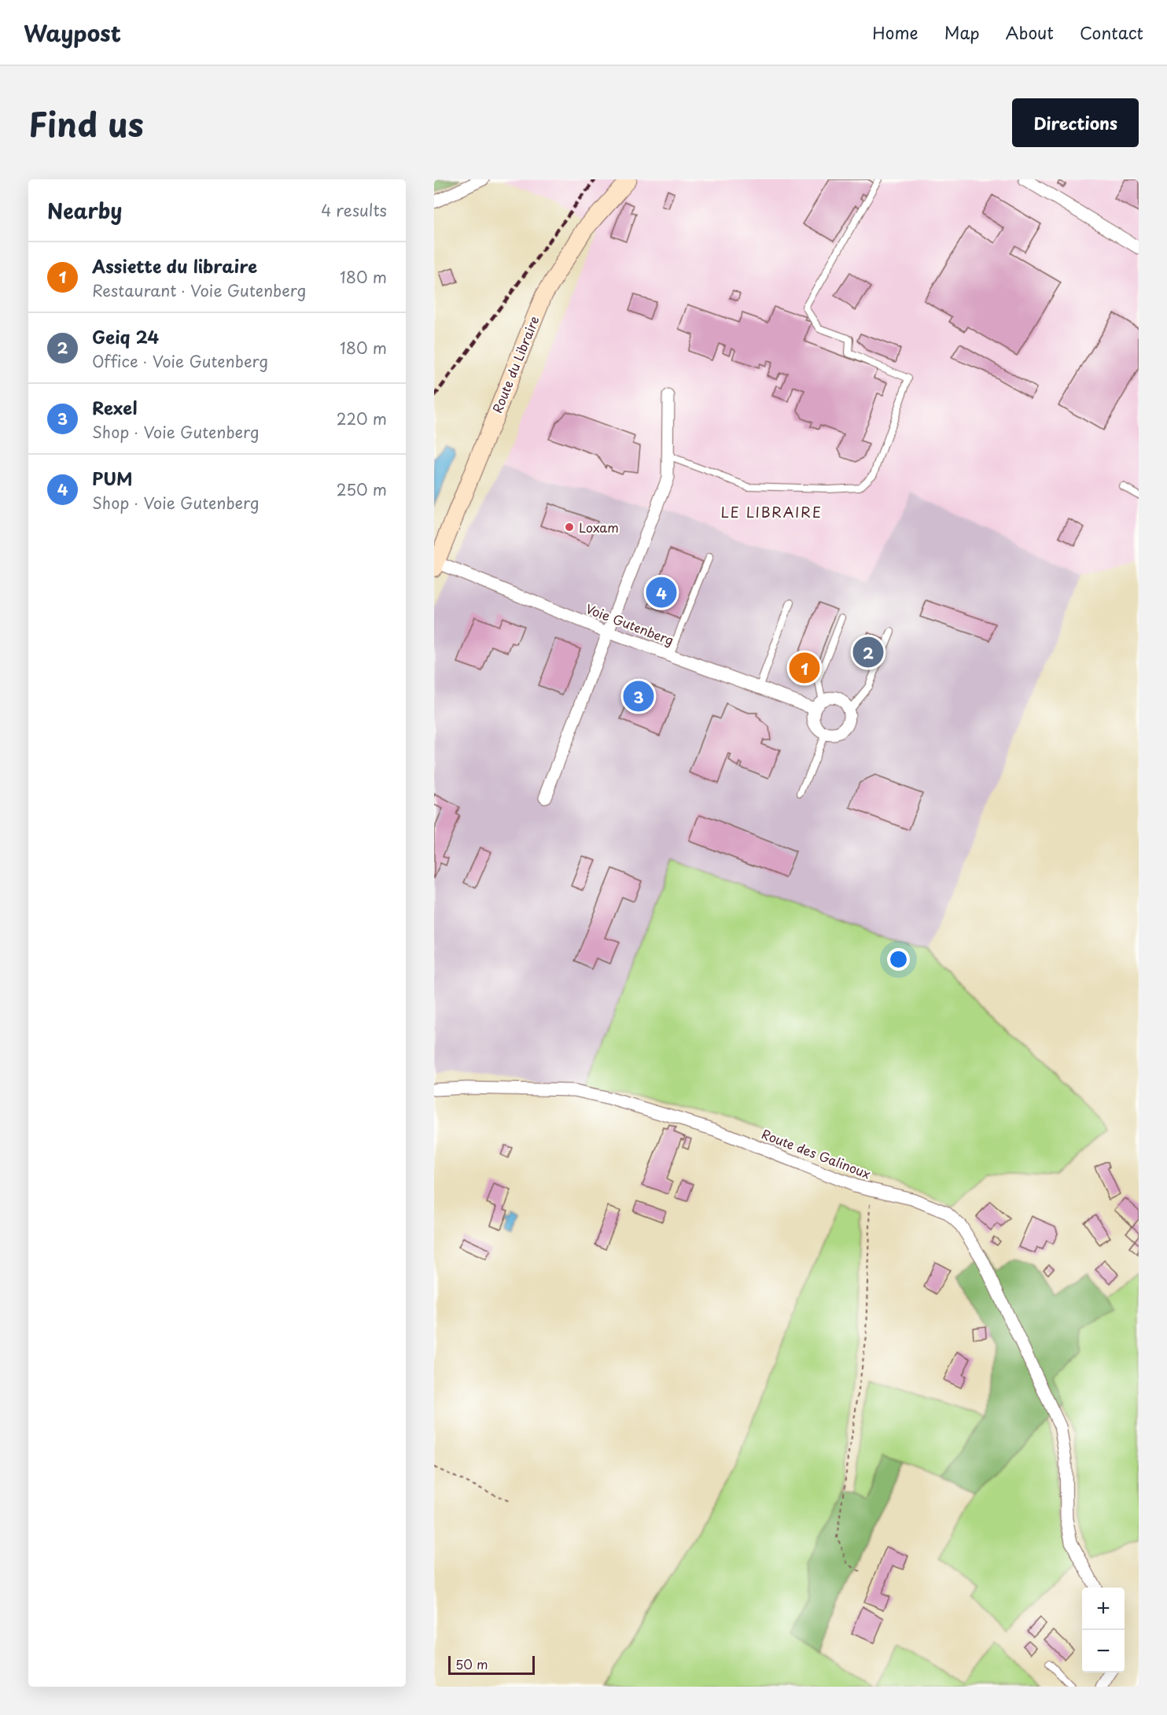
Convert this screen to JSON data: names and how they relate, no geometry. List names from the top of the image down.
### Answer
{
  "streets": {
    "main road": ["Route du Libraire"],
    "street": ["Voie Gutenberg", "Route des Galinoux"]
  },
  "crossings": [
    ["Route du Libraire", "Voie Gutenberg"]
  ],
  "districts": ["LE LIBRAIRE"],
  "places": ["Loxam"],
  "scale_bar": "50 m",
  "page": {
    "header": "Waypost",
    "nav": [
      "Home",
      "Map",
      "About",
      "Contact"
    ],
    "title": "Find us",
    "buttons": "Directions",
    "heading": ["Nearby", "4 results"],
    "list": [
      {
        "mark": "1",
        "name": "Assiette du libraire",
        "note": "Restaurant · Voie Gutenberg",
        "value": "180 m"
      },
      {
        "mark": "2",
        "name": "Geiq 24",
        "note": "Office · Voie Gutenberg",
        "value": "180 m"
      },
      {
        "mark": "3",
        "name": "Rexel",
        "note": "Shop · Voie Gutenberg",
        "value": "220 m"
      },
      {
        "mark": "4",
        "name": "PUM",
        "note": "Shop · Voie Gutenberg",
        "value": "250 m"
      }
    ],
    "pins": [
      "4",
      "2",
      "1",
      "3"
    ],
    "map_buttons": ["+", "−"],
    "scale": "50 m"
  }
}
